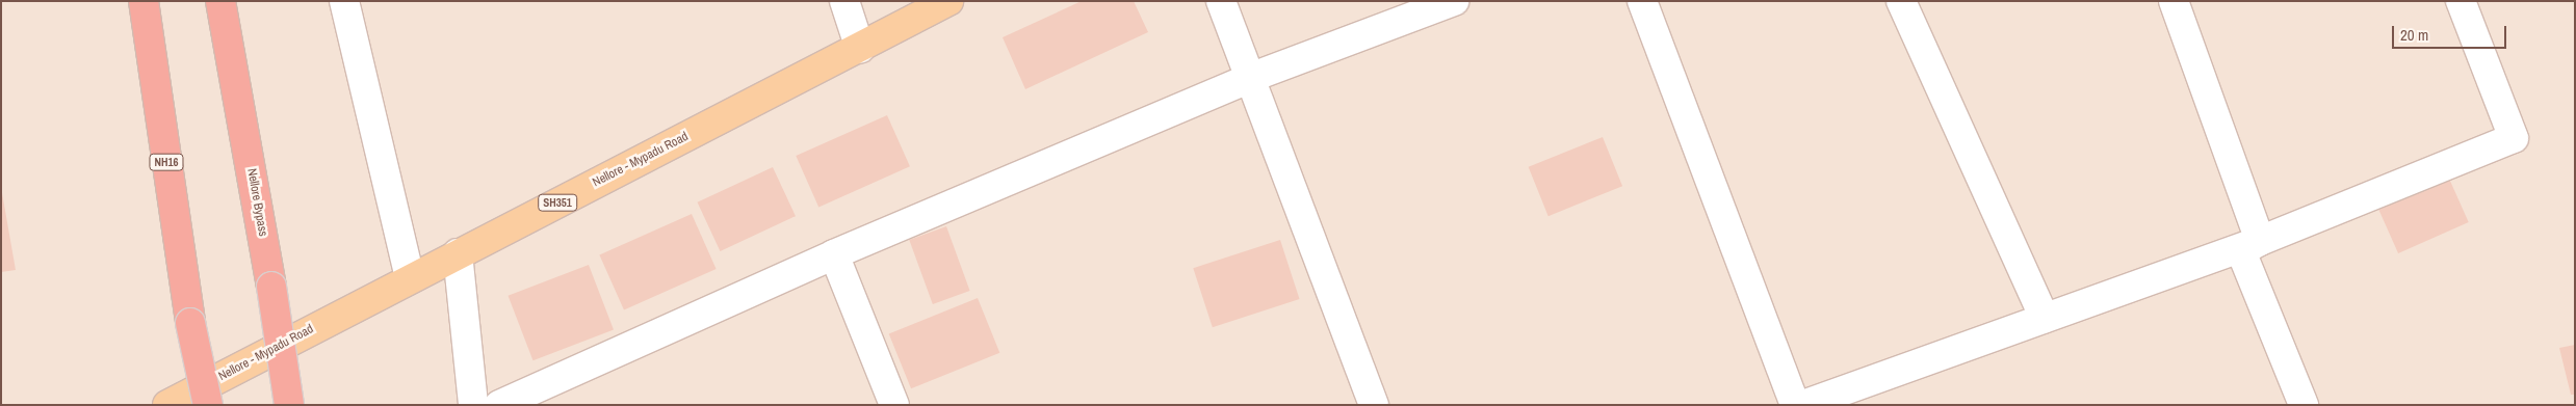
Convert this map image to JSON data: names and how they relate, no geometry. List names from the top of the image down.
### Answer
{
  "streets": {
    "highway": ["NH16", "Nellore Bypass"],
    "main road": ["Nellore - Mypadu Road", "SH351"]
  },
  "scale_bar": "20 m"
}
